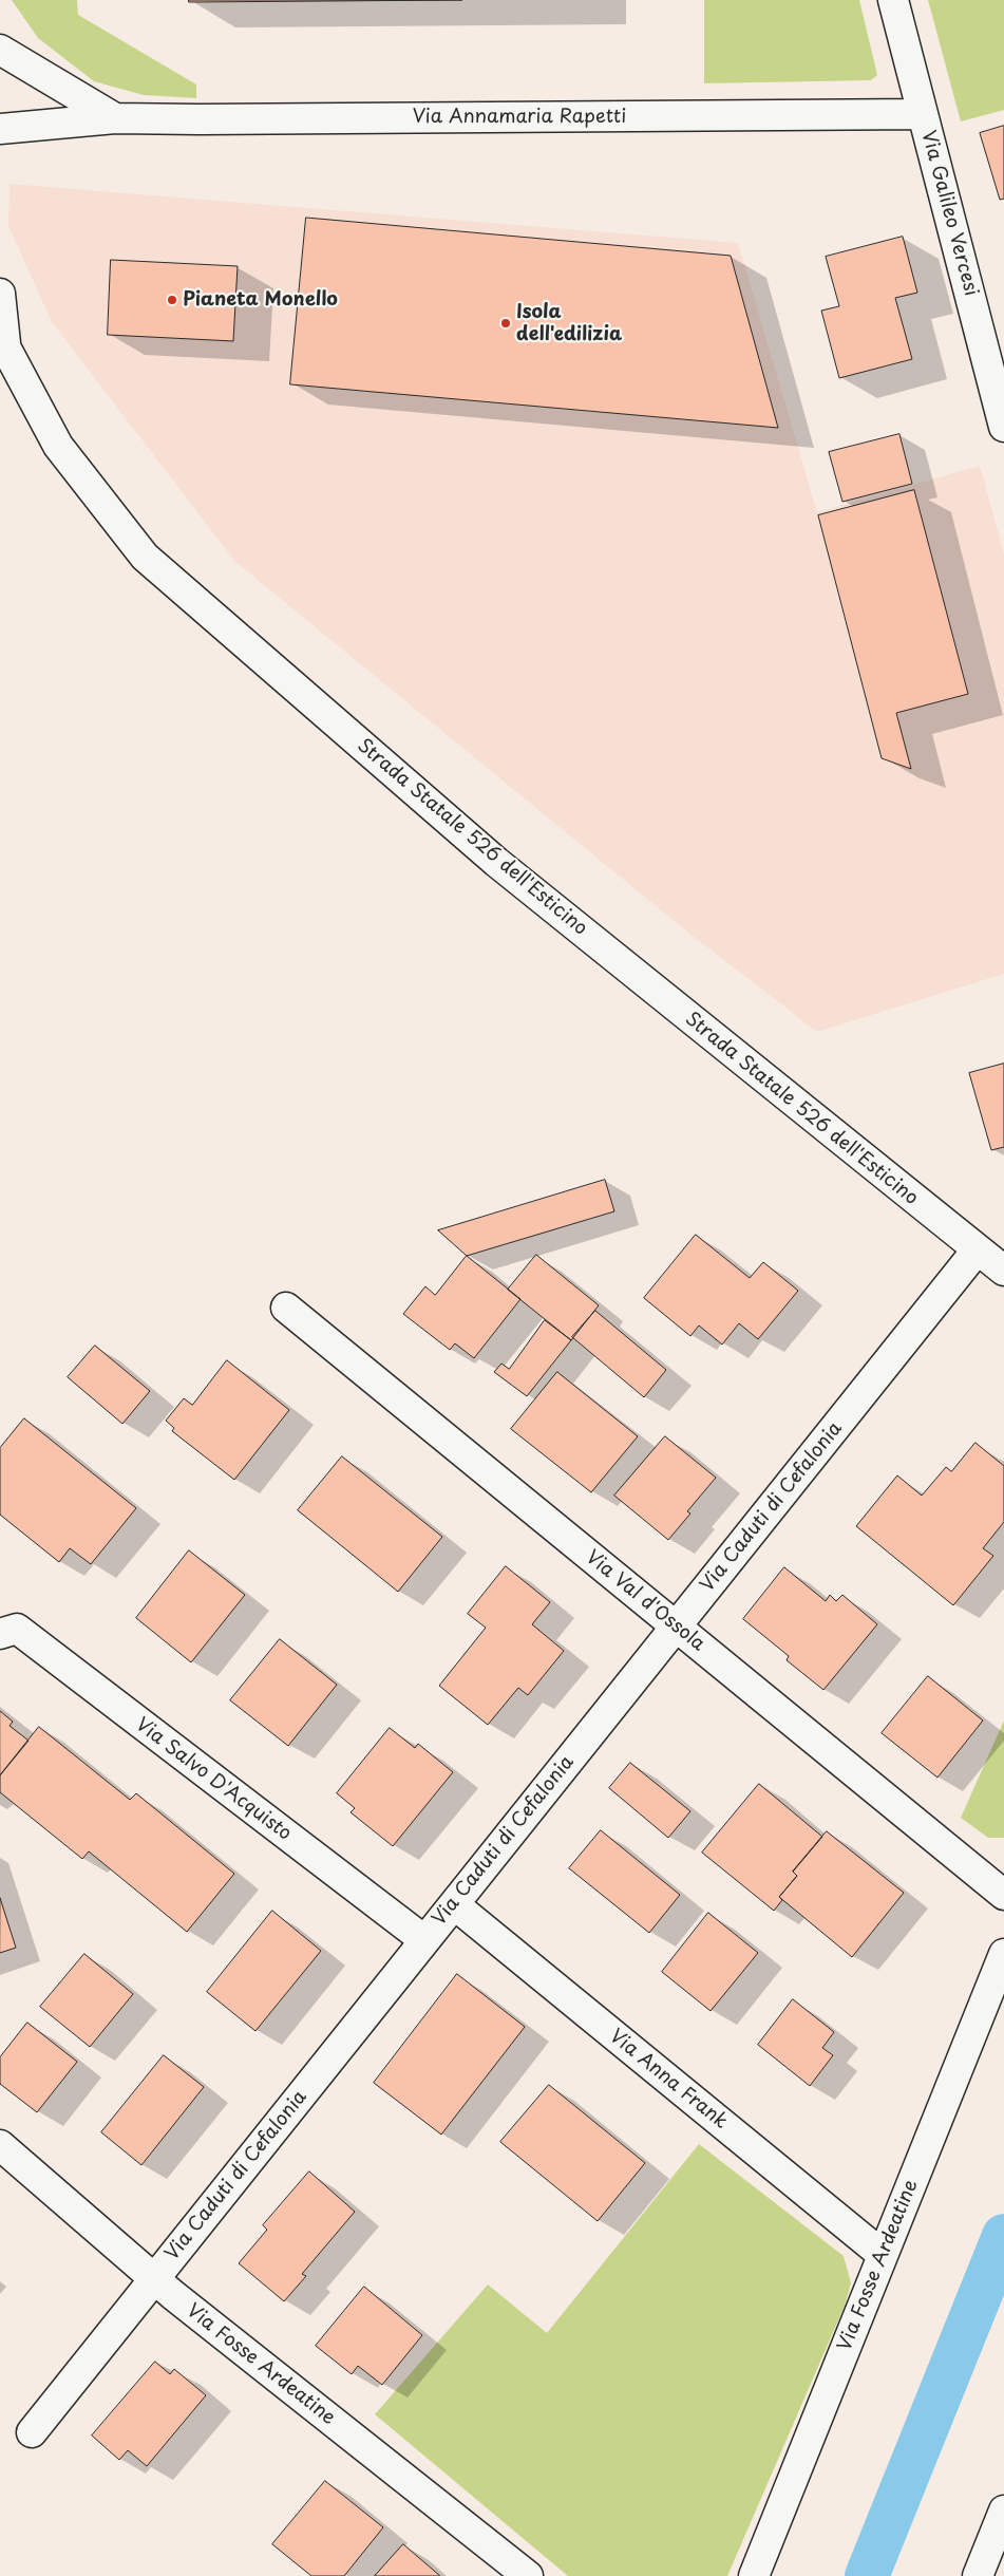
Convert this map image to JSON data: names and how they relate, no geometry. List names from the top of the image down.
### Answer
{
  "streets": {
    "street": [
      "Via Annamaria Rapetti",
      "Via Galileo Vercesi",
      "Strada Statale 526 dell'Esticino",
      "Via Caduti di Cefalonia",
      "Via Val d'Ossola",
      "Via Salvo D'Acquisto",
      "Via Anna Frank",
      "Via Fosse Ardeatine"
    ]
  },
  "crossings": [
    ["Via Annamaria Rapetti", "Via Galileo Vercesi"],
    ["Strada Statale 526 dell'Esticino", "Via Caduti di Cefalonia"],
    ["Via Caduti di Cefalonia", "Via Val d'Ossola"],
    ["Via Caduti di Cefalonia", "Via Salvo D'Acquisto"],
    ["Via Caduti di Cefalonia", "Via Anna Frank"],
    ["Via Caduti di Cefalonia", "Via Fosse Ardeatine"],
    ["Via Anna Frank", "Via Fosse Ardeatine"]
  ],
  "places": ["Pianeta Monello", "Isola dell'edilizia"]
}
